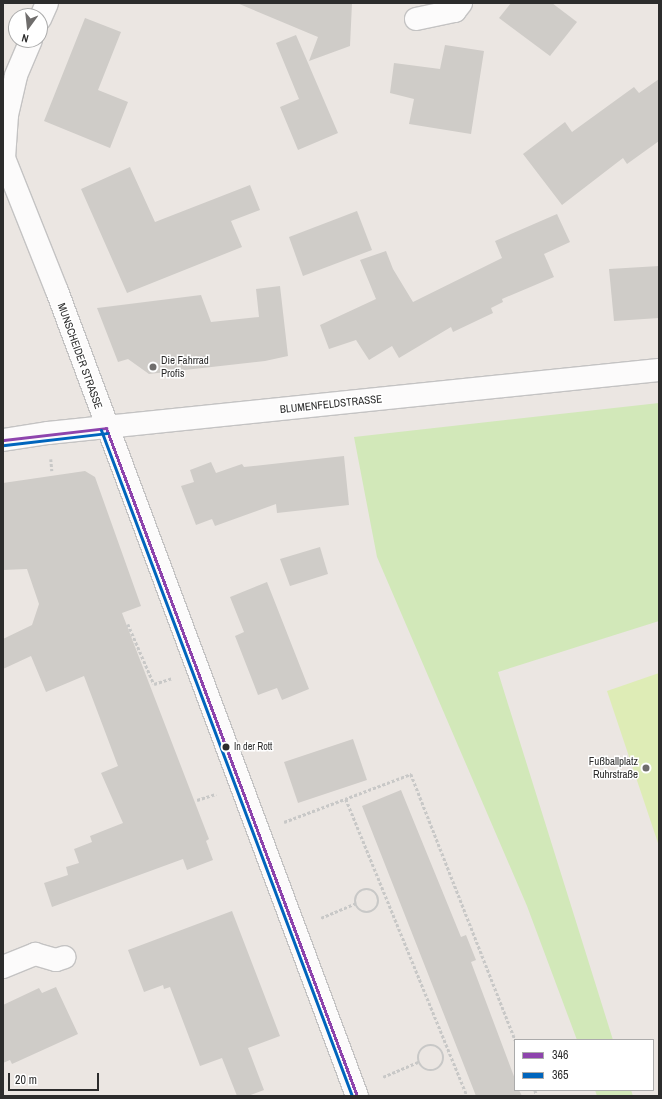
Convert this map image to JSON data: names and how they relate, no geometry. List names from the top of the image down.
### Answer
{
  "streets": {
    "street": ["MUNSCHEIDER STRASSE", "BLUMENFELDSTRASSE"]
  },
  "crossings": [
    ["MUNSCHEIDER STRASSE", "BLUMENFELDSTRASSE"]
  ],
  "places": ["Die Fahrrad Profis", "In der Rott", "Fußballplatz Ruhrstraße"],
  "lines": ["transit line 346", "transit line 365"],
  "legend": ["346", "365"],
  "scale_bar": "20 m",
  "north": "bottom"
}
